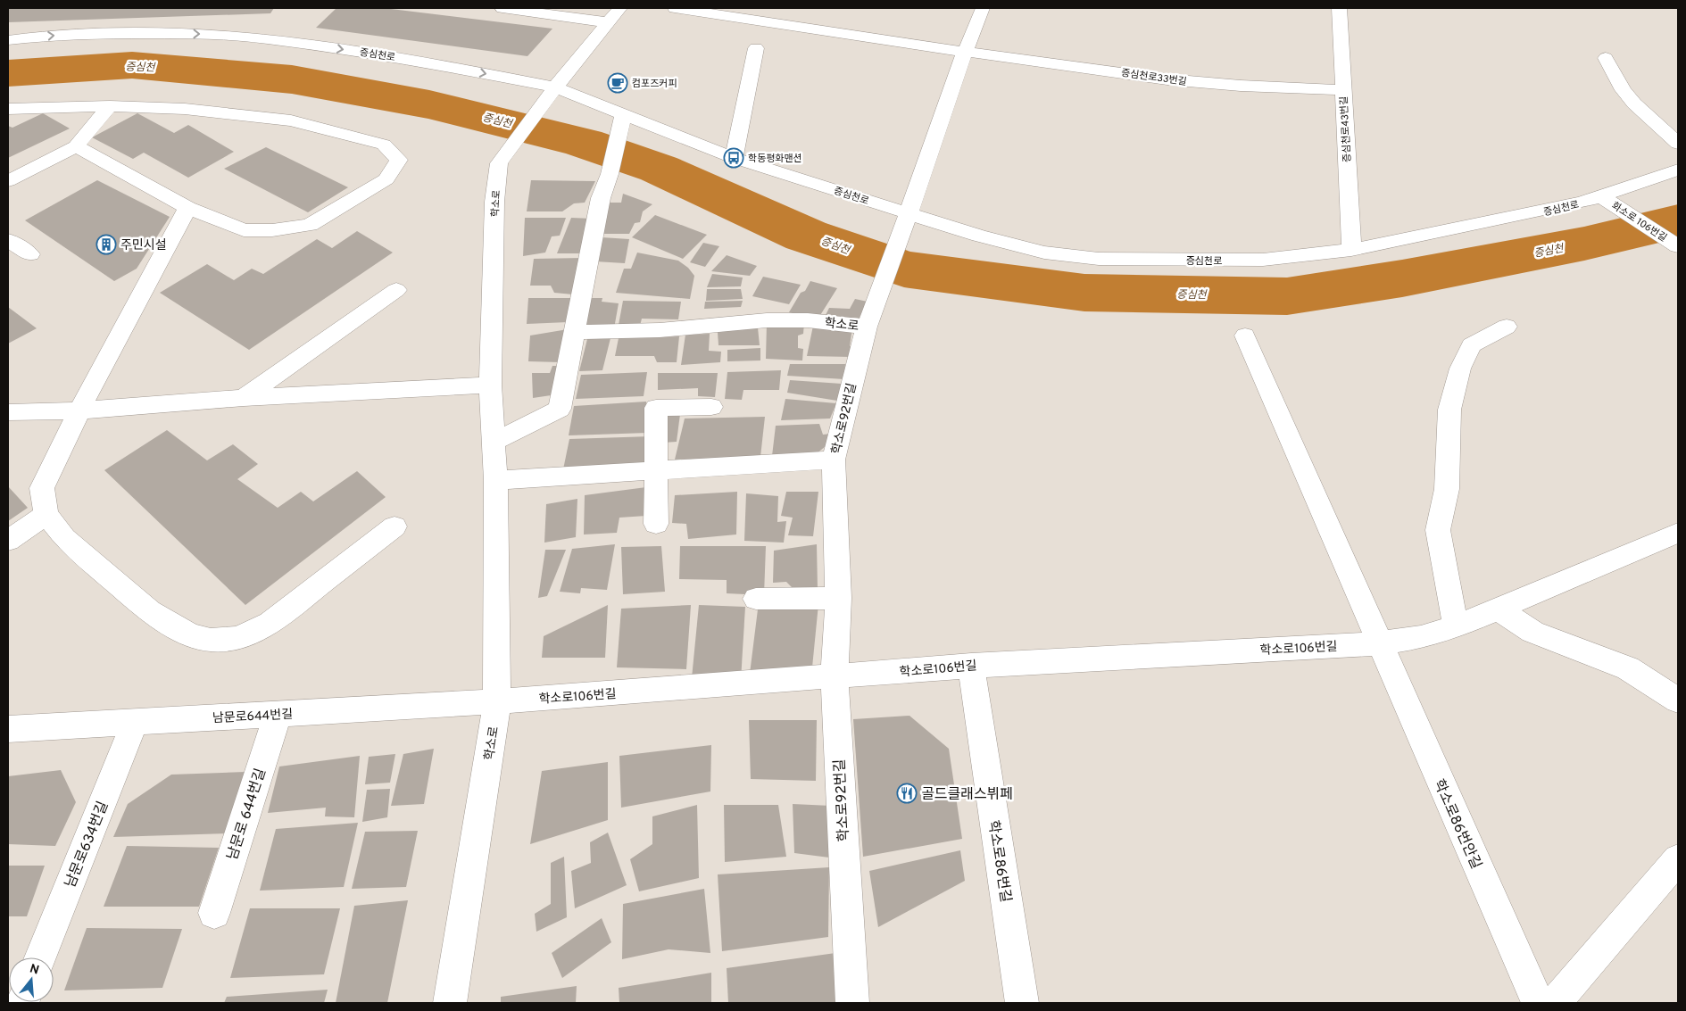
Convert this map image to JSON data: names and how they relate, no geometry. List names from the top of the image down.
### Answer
{
  "streets": {
    "street": [
      "증심천로",
      "증심천로33번길",
      "증심천로43번길",
      "학소로",
      "화소로 106번길",
      "학소로92번길",
      "학소로106번길",
      "남문로644번길",
      "남문로 644번길",
      "학소로86번안길",
      "남문로634번길",
      "학소로86번길"
    ]
  },
  "crossings": [
    ["증심천로", "증심천로43번길"],
    ["증심천로", "학소로"],
    ["증심천로", "화소로 106번길"],
    ["증심천로", "학소로92번길"],
    ["증심천로33번길", "증심천로43번길"],
    ["학소로", "학소로92번길"],
    ["학소로", "학소로106번길"],
    ["학소로", "남문로644번길"],
    ["학소로92번길", "학소로106번길"],
    ["학소로106번길", "남문로644번길"],
    ["학소로106번길", "학소로86번안길"],
    ["학소로106번길", "학소로86번길"],
    ["남문로644번길", "남문로 644번길"],
    ["남문로644번길", "남문로634번길"]
  ],
  "water": ["증심천"],
  "places": {
    "cafe": ["컴포즈커피"],
    "bus stop": ["학동평화맨션"],
    "building": ["주민시설"],
    "restaurant": ["골드클래스뷔페"]
  },
  "north": "top"
}
